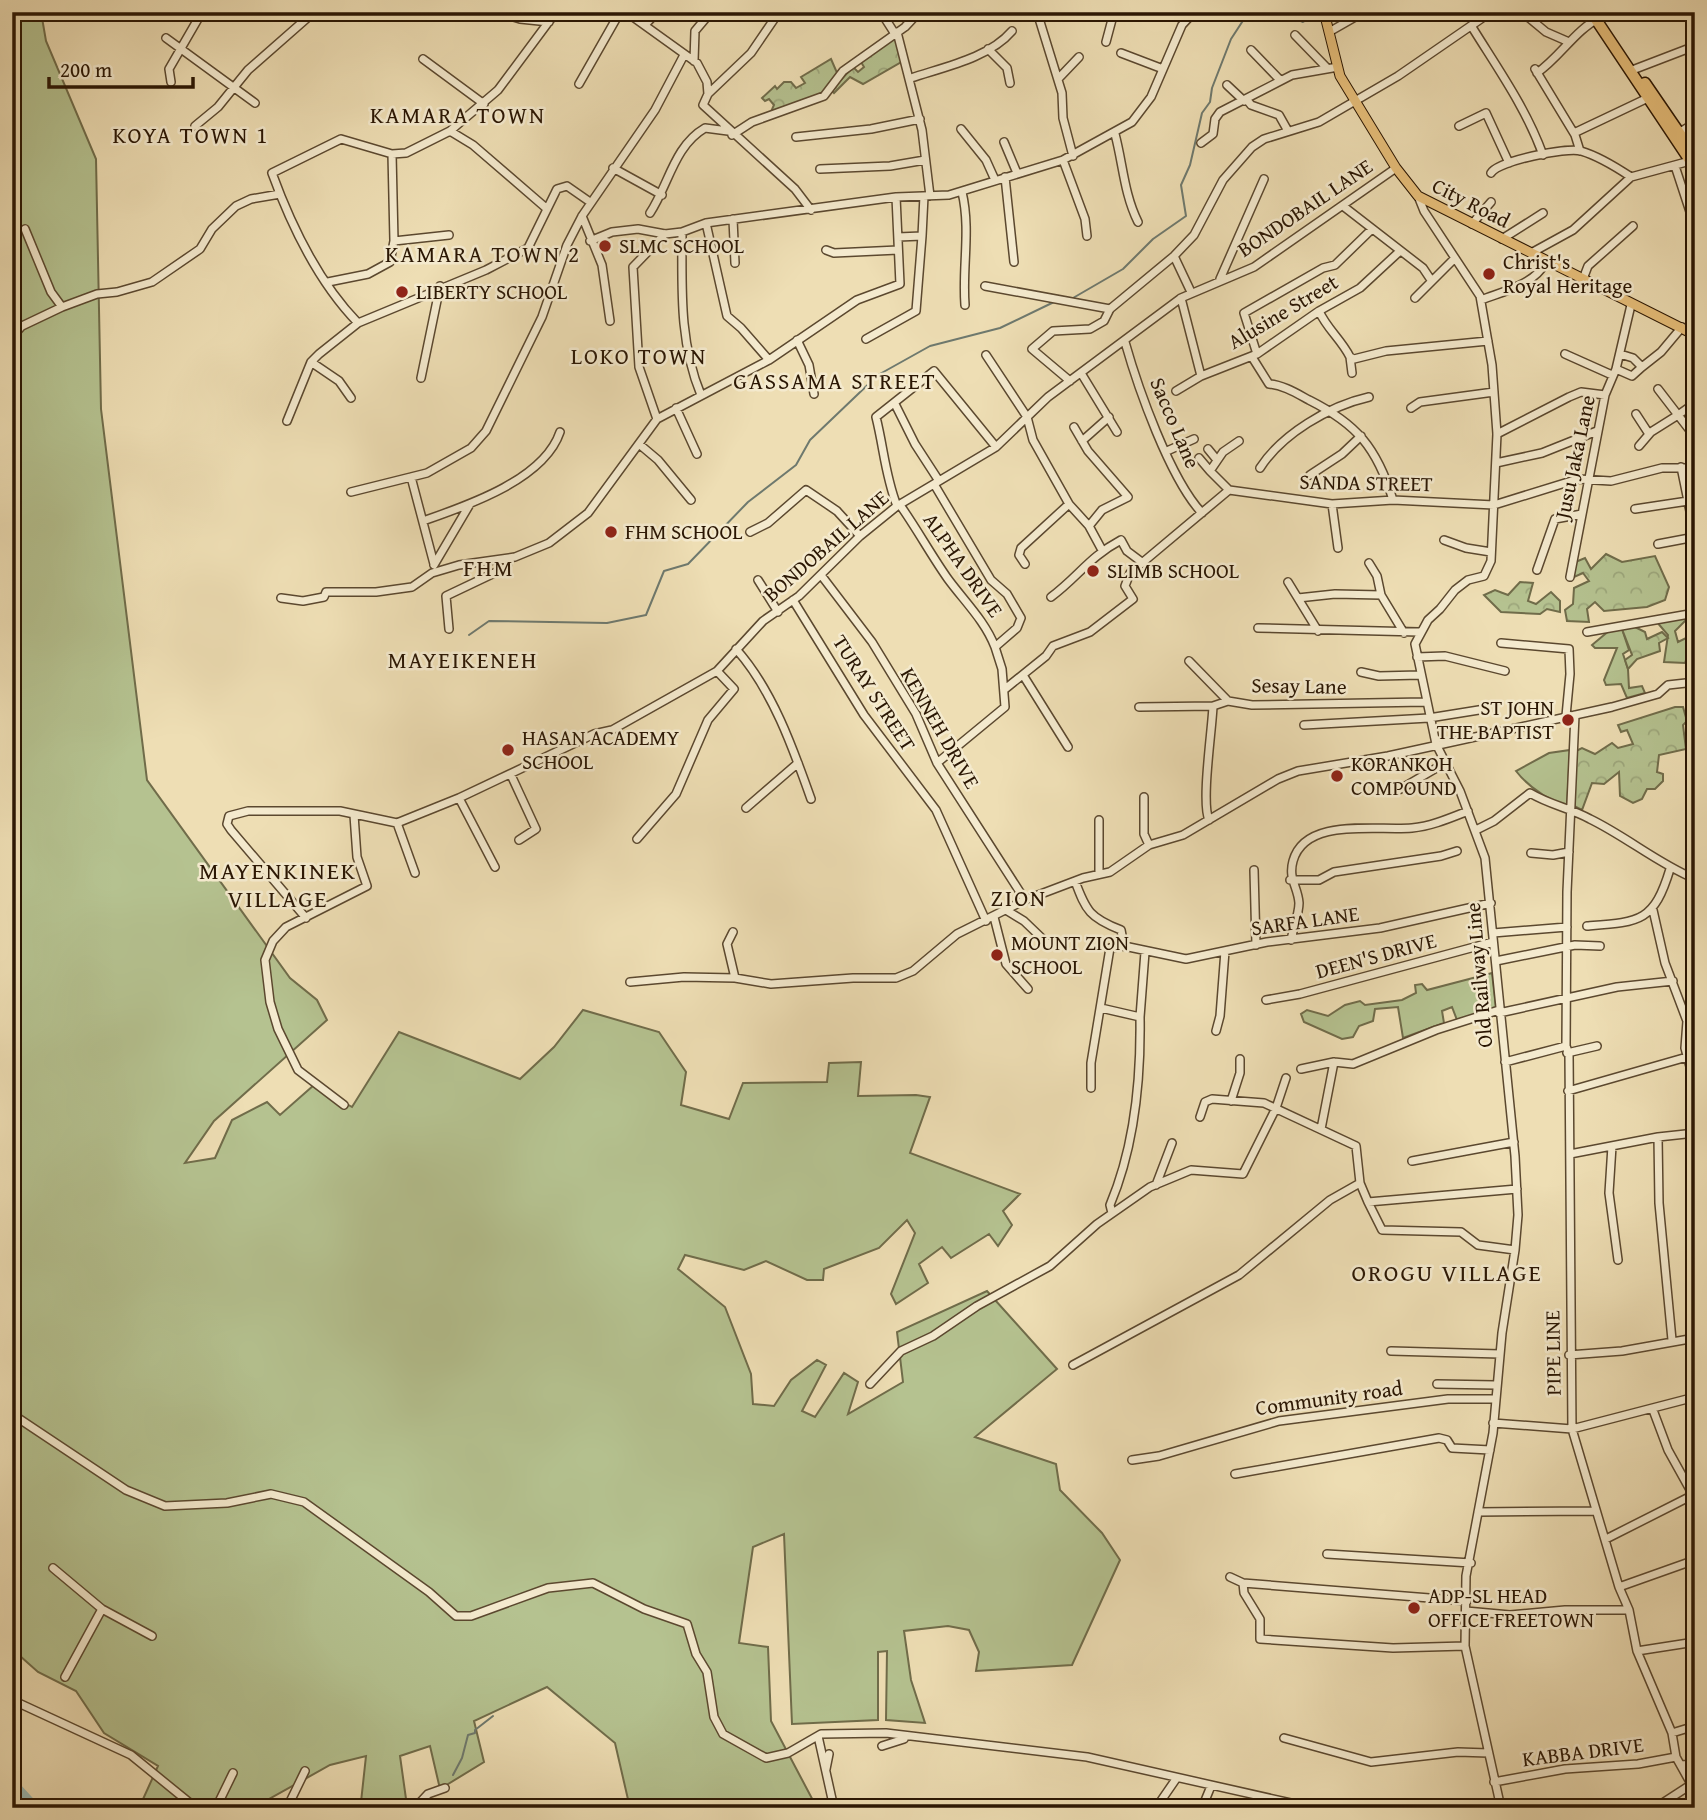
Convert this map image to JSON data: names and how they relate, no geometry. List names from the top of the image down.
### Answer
{
  "streets": {
    "main road": ["City Road"],
    "street": [
      "BONDOBAIL LANE",
      "Alusine Street",
      "Sacco Lane",
      "Jusu Jaka Lane",
      "SANDA STREET",
      "ALPHA DRIVE",
      "Sesay Lane",
      "TURAY STREET",
      "KENNEH DRIVE",
      "SARFA LANE",
      "DEEN'S DRIVE",
      "Old Railway Line",
      "PIPE LINE",
      "Community road",
      "KABBA DRIVE"
    ]
  },
  "crossings": [
    ["City Road", "BONDOBAIL LANE"],
    ["City Road", "Jusu Jaka Lane"],
    ["BONDOBAIL LANE", "Sacco Lane"],
    ["BONDOBAIL LANE", "ALPHA DRIVE"],
    ["BONDOBAIL LANE", "TURAY STREET"],
    ["BONDOBAIL LANE", "KENNEH DRIVE"],
    ["Sesay Lane", "Old Railway Line"],
    ["SARFA LANE", "Old Railway Line"],
    ["DEEN'S DRIVE", "Old Railway Line"],
    ["DEEN'S DRIVE", "PIPE LINE"],
    ["Old Railway Line", "Community road"],
    ["Old Railway Line", "KABBA DRIVE"],
    ["PIPE LINE", "KABBA DRIVE"]
  ],
  "districts": [
    "KAMARA TOWN",
    "KOYA TOWN 1",
    "KAMARA TOWN 2",
    "LOKO TOWN",
    "GASSAMA STREET",
    "FHM",
    "MAYEIKENEH",
    "MAYENKINEK VILLAGE",
    "ZION",
    "OROGU VILLAGE"
  ],
  "places": [
    "SLMC SCHOOL",
    "Christ's Royal Heritage",
    "LIBERTY SCHOOL",
    "FHM SCHOOL",
    "SLIMB SCHOOL",
    "ST JOHN THE BAPTIST",
    "HASAN ACADEMY SCHOOL",
    "KORANKOH COMPOUND",
    "MOUNT ZION SCHOOL",
    "ADP-SL HEAD OFFICE FREETOWN"
  ],
  "scale_bar": "200 m"
}
